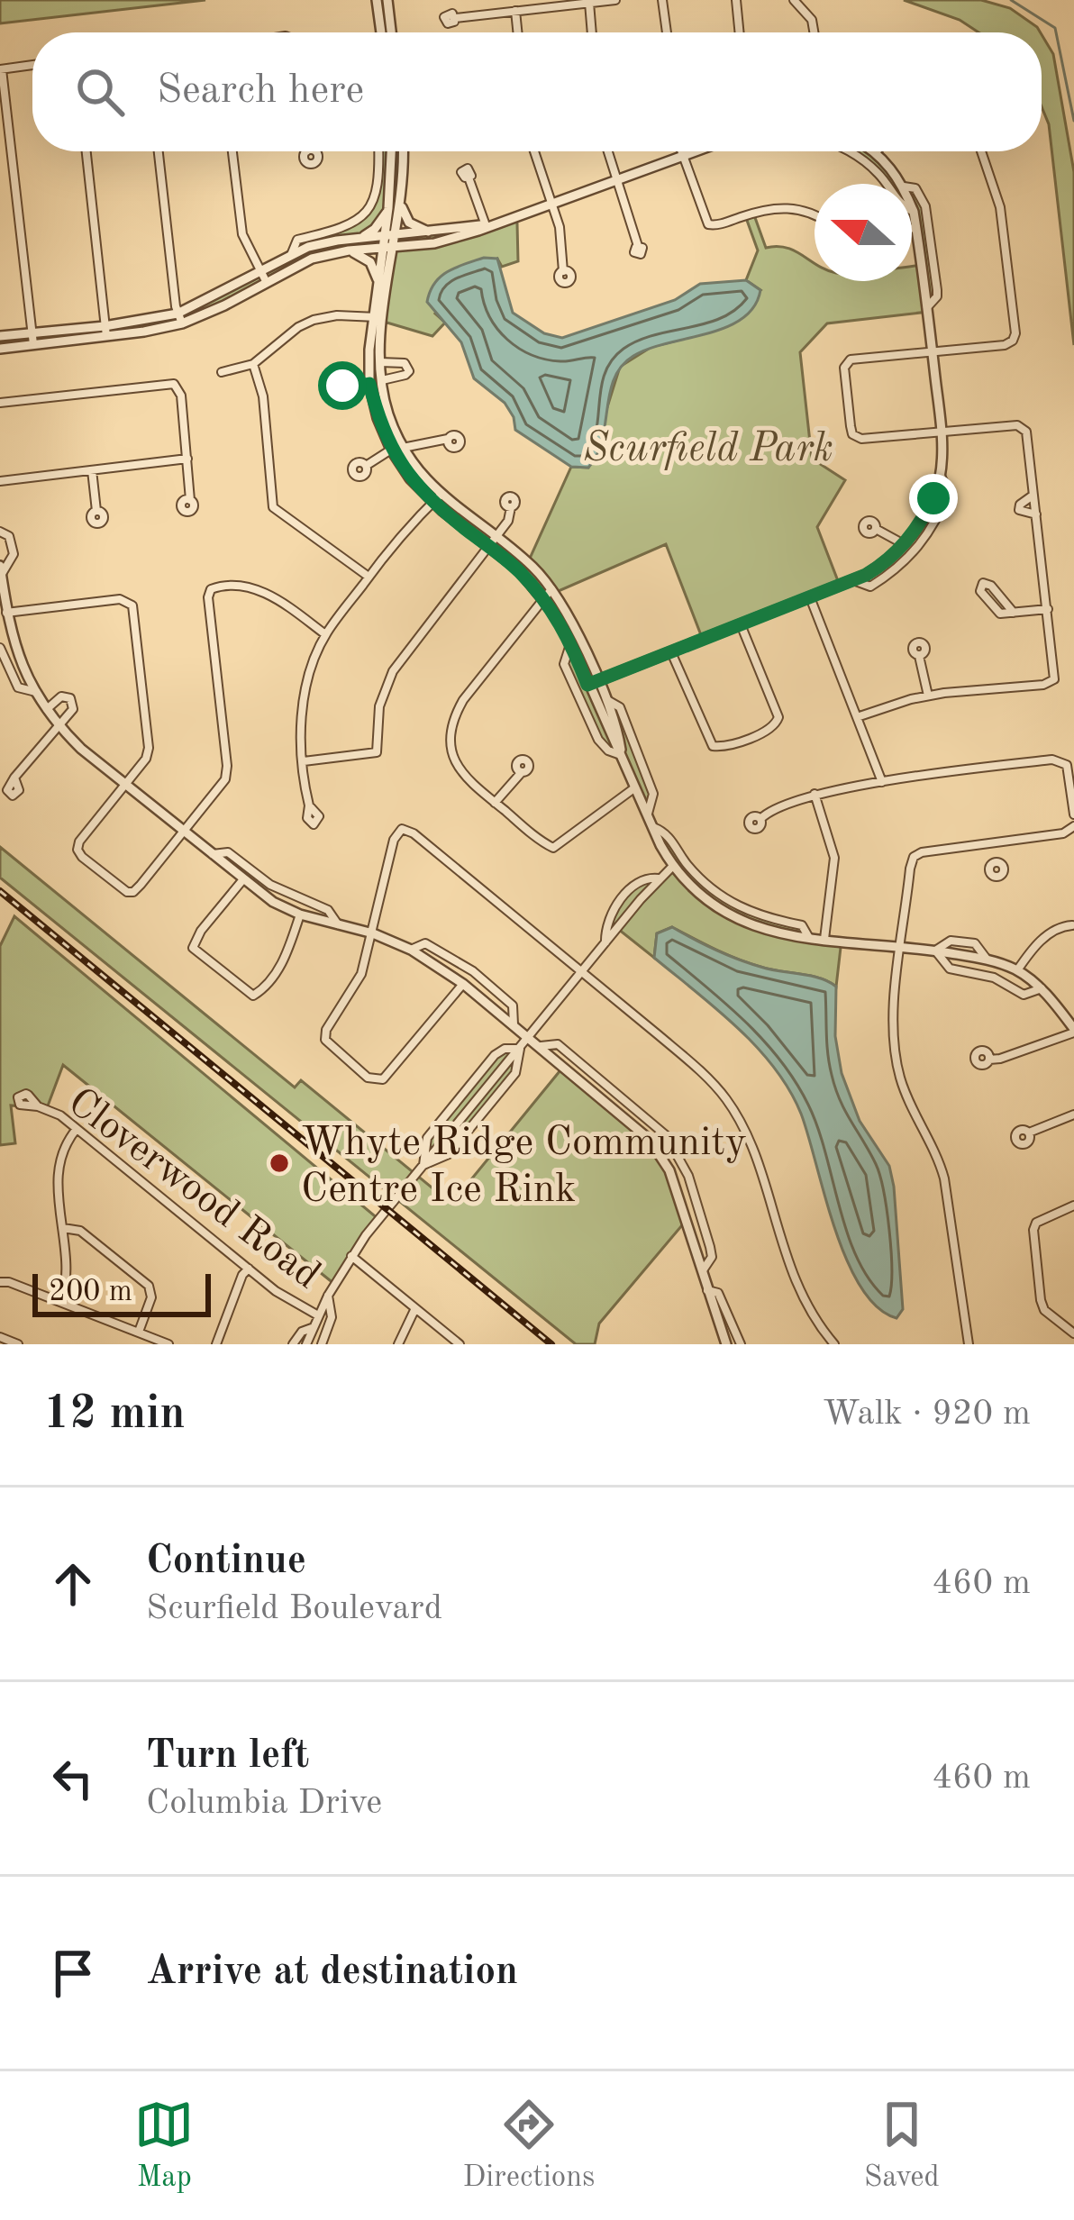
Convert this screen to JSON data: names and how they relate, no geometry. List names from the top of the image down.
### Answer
{
  "streets": {
    "street": ["Cloverwood Road"]
  },
  "parks": ["Scurfield Park"],
  "places": ["Whyte Ridge Community Centre Ice Rink"],
  "scale_bar": "200 m",
  "north": "left",
  "page": {
    "search": "Search here",
    "scale": "200 m",
    "heading": ["12 min", "Walk · 920 m"],
    "list": [
      ["Continue", "Scurfield Boulevard", "460 m"],
      ["Turn left", "Columbia Drive", "460 m"],
      "Arrive at destination"
    ],
    "nav": ["Map", "Directions", "Saved"]
  }
}
